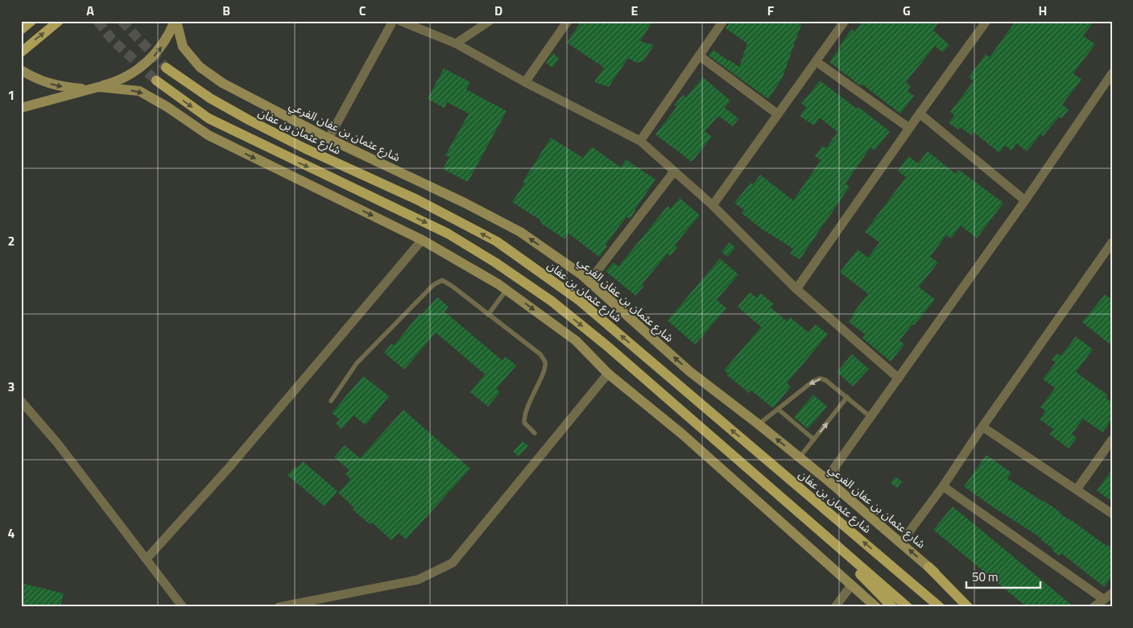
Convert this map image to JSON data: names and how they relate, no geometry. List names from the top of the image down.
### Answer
{
  "streets": {
    "main road": ["شارع عثمان بن عفان", "شارع عثمان بن عفان الفرعي"]
  },
  "scale_bar": "50 m",
  "grid": {
    "columns": [
      "A",
      "B",
      "C",
      "D",
      "E",
      "F",
      "G",
      "H"
    ],
    "rows": [
      "1",
      "2",
      "3",
      "4"
    ]
  }
}
